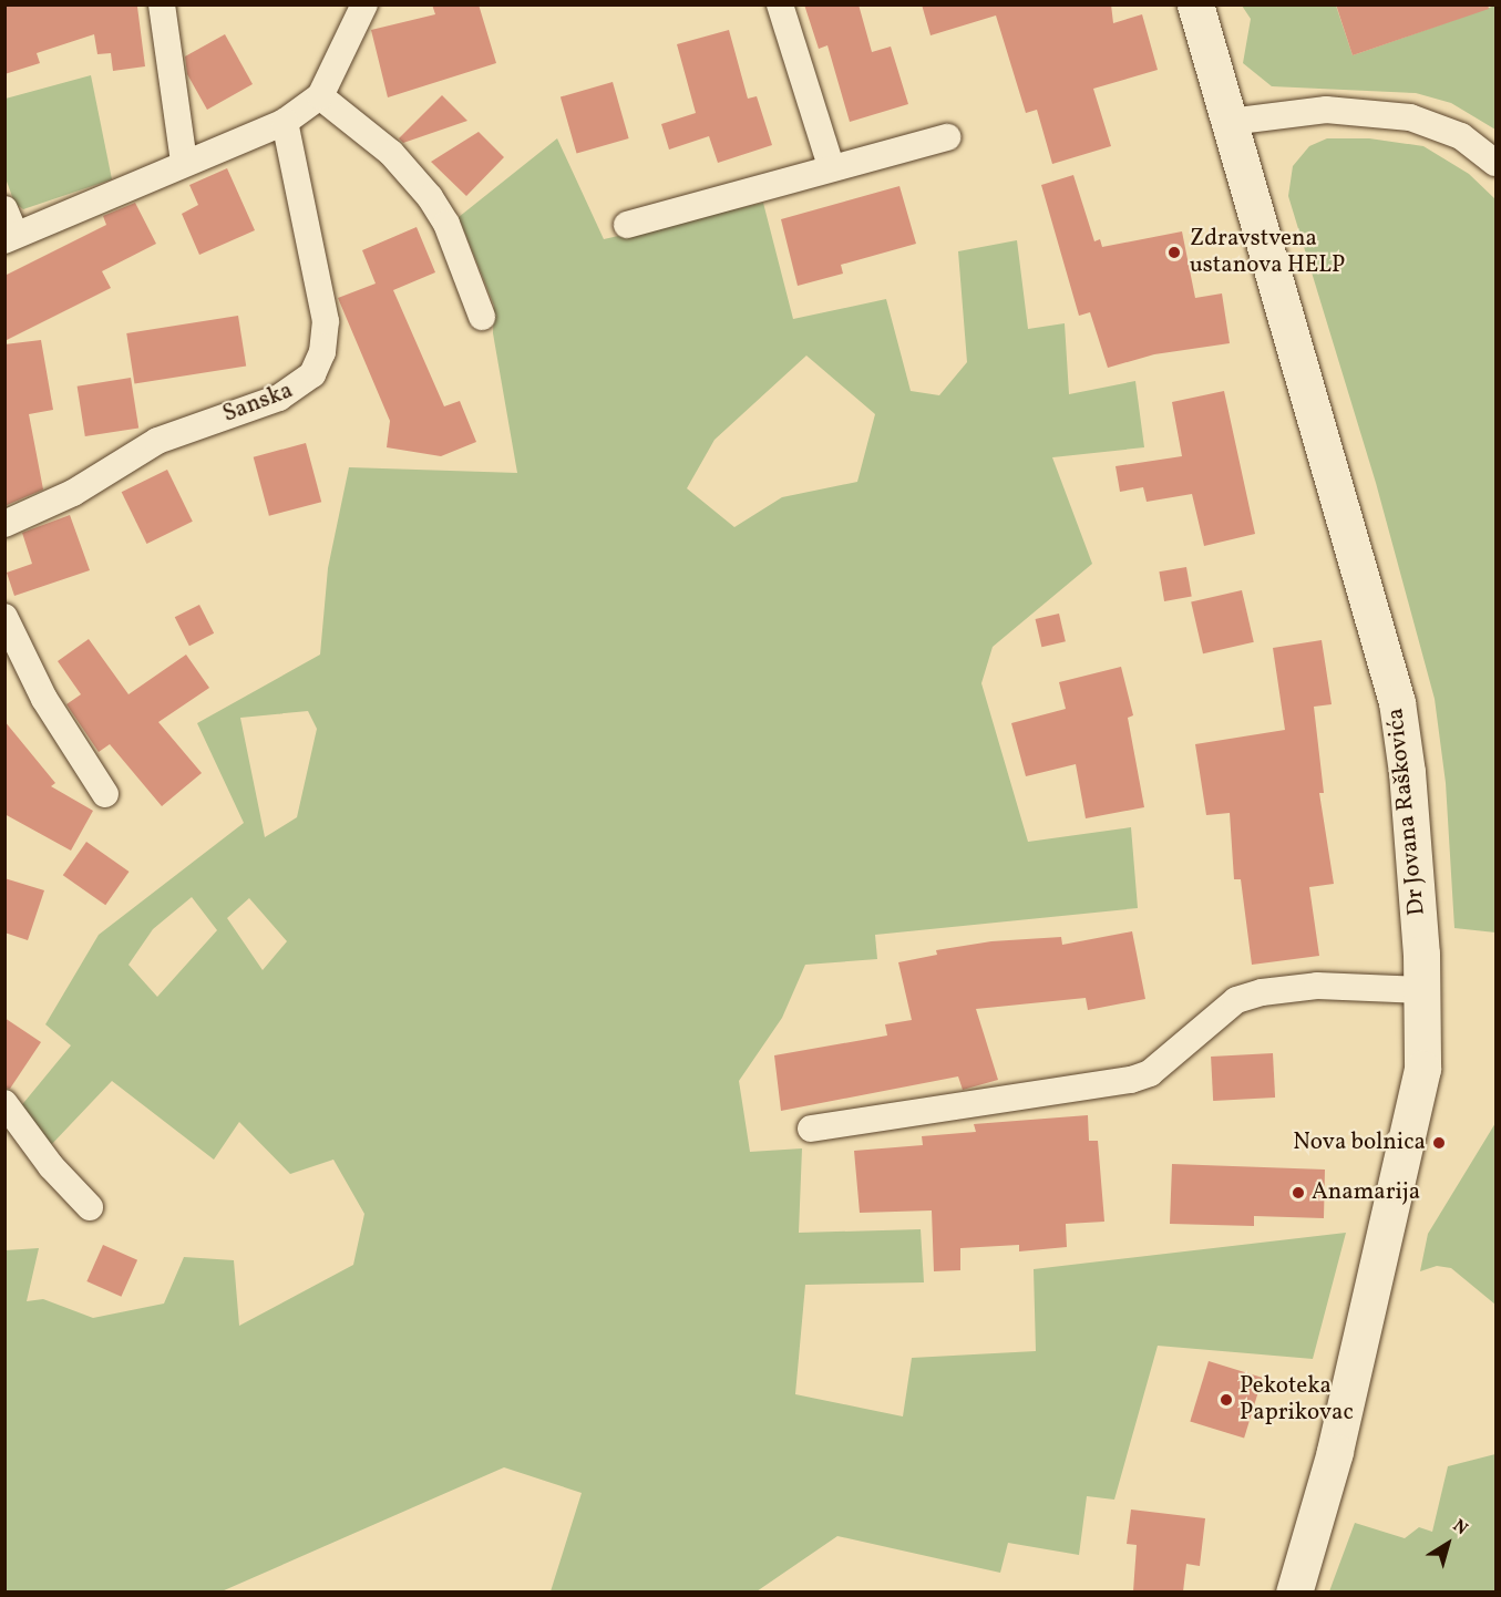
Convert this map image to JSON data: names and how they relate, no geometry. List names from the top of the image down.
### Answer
{
  "streets": {
    "street": ["Sanska", "Dr Jovana Raškovića"]
  },
  "places": [
    "Zdravstvena ustanova HELP",
    "Nova bolnica",
    "Anamarija",
    "Pekoteka Paprikovac"
  ],
  "north": "top right"
}
